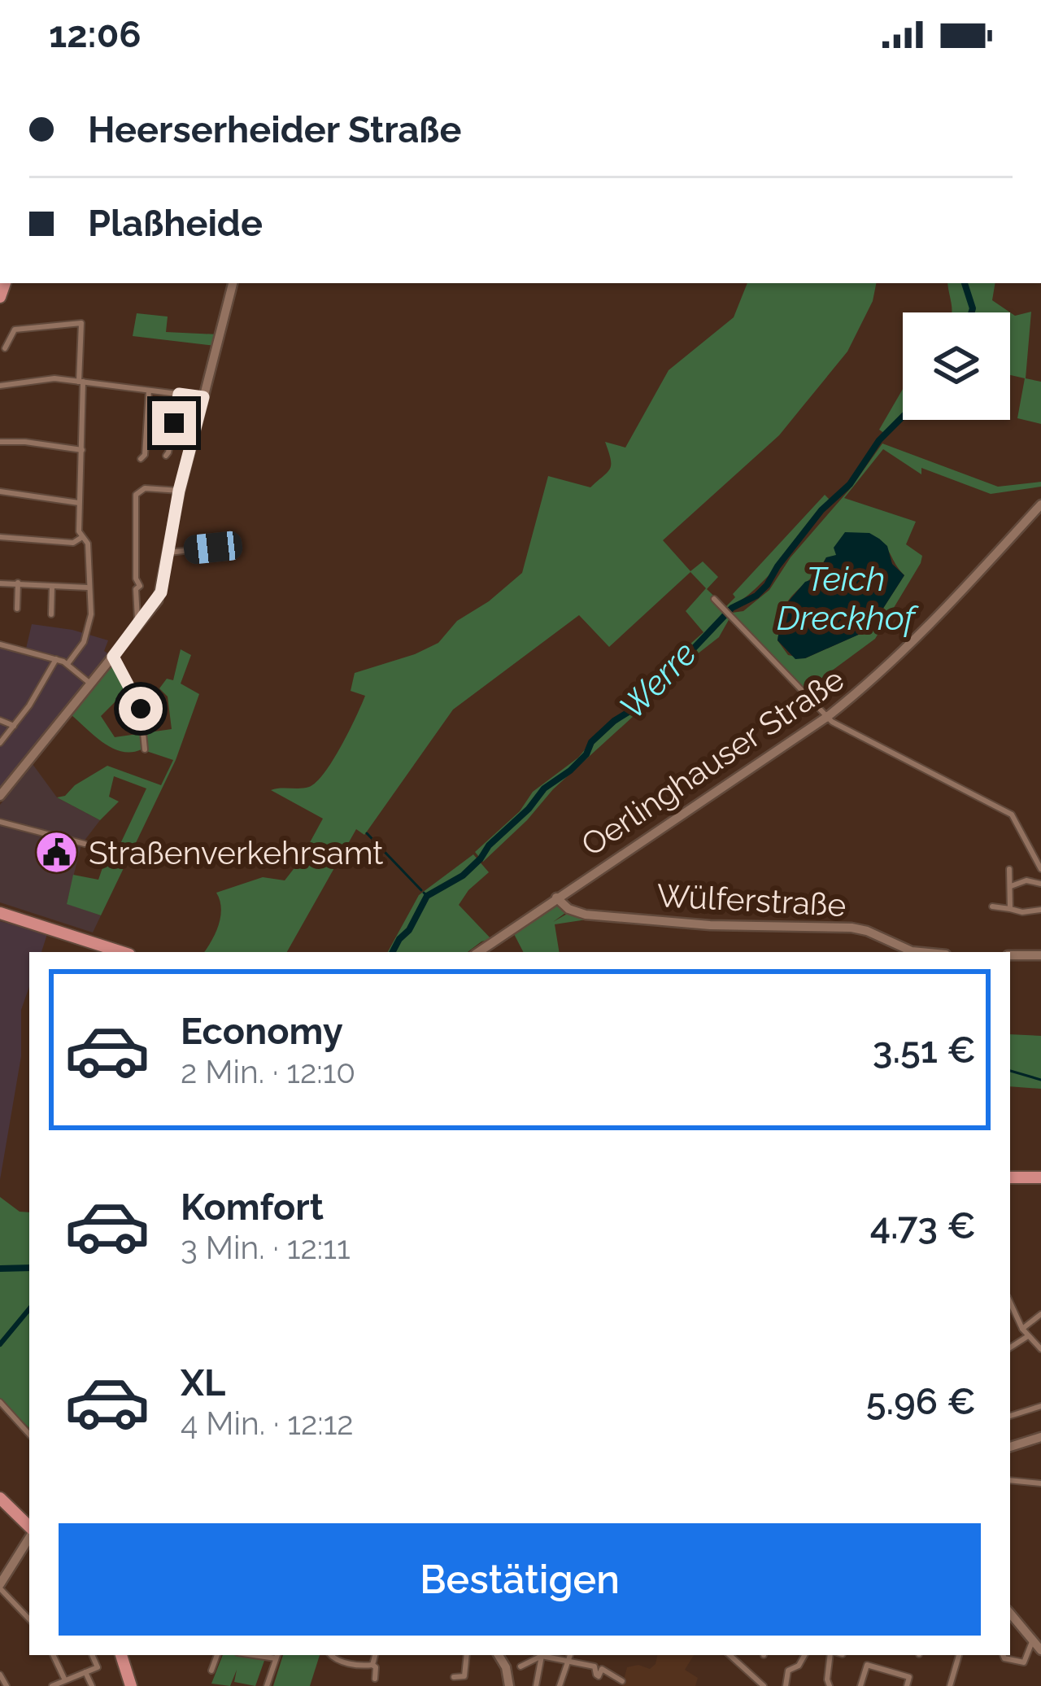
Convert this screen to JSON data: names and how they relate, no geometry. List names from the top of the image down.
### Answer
{
  "streets": {
    "street": ["Oerlinghauser Straße", "Wülferstraße"]
  },
  "crossings": [
    ["Oerlinghauser Straße", "Wülferstraße"]
  ],
  "water": ["Teich Dreckhof", "Werre"],
  "places": {
    "public building": ["Straßenverkehrsamt"]
  },
  "page": {
    "status": "12:06",
    "banner": ["Heerserheider Straße", "Plaßheide"],
    "list": [
      {
        "name": "Economy",
        "note": "2 Min. · 12:10",
        "value": "3.51 €"
      },
      {
        "name": "Komfort",
        "note": "3 Min. · 12:11",
        "value": "4.73 €"
      },
      {
        "name": "XL",
        "note": "4 Min. · 12:12",
        "value": "5.96 €"
      }
    ],
    "buttons": "Bestätigen"
  }
}
